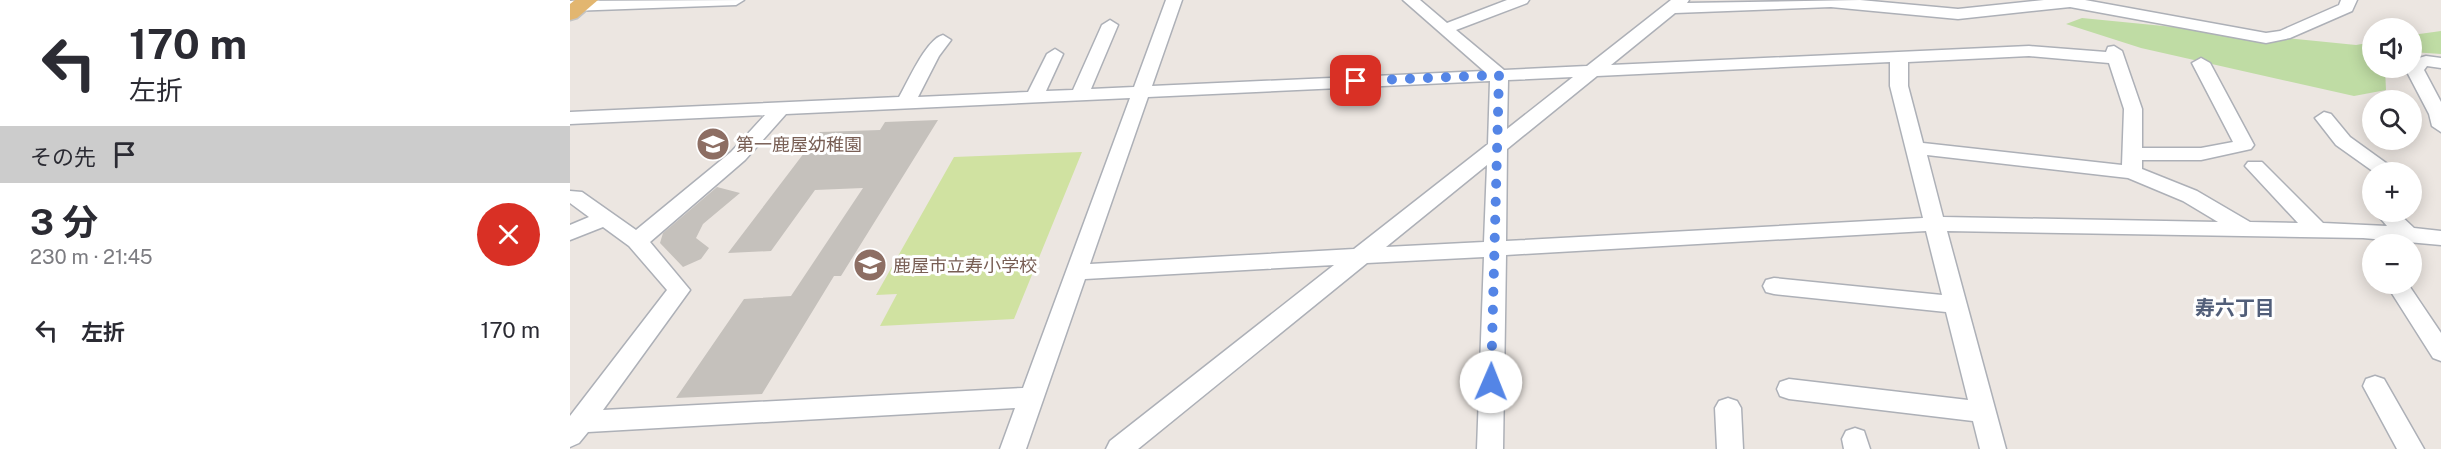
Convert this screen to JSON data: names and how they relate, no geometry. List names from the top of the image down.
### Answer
{
  "districts": ["寿六丁目"],
  "places": {
    "school or university": ["第一鹿屋幼稚園", "鹿屋市立寿小学校"]
  },
  "page": {
    "turn": ["170 m", "左折"],
    "map_buttons": ["+", "−"],
    "then": "その先",
    "heading": ["3 分", "230 m · 21:45"],
    "list": [
      {
        "name": "左折",
        "value": "170 m"
      }
    ]
  }
}
